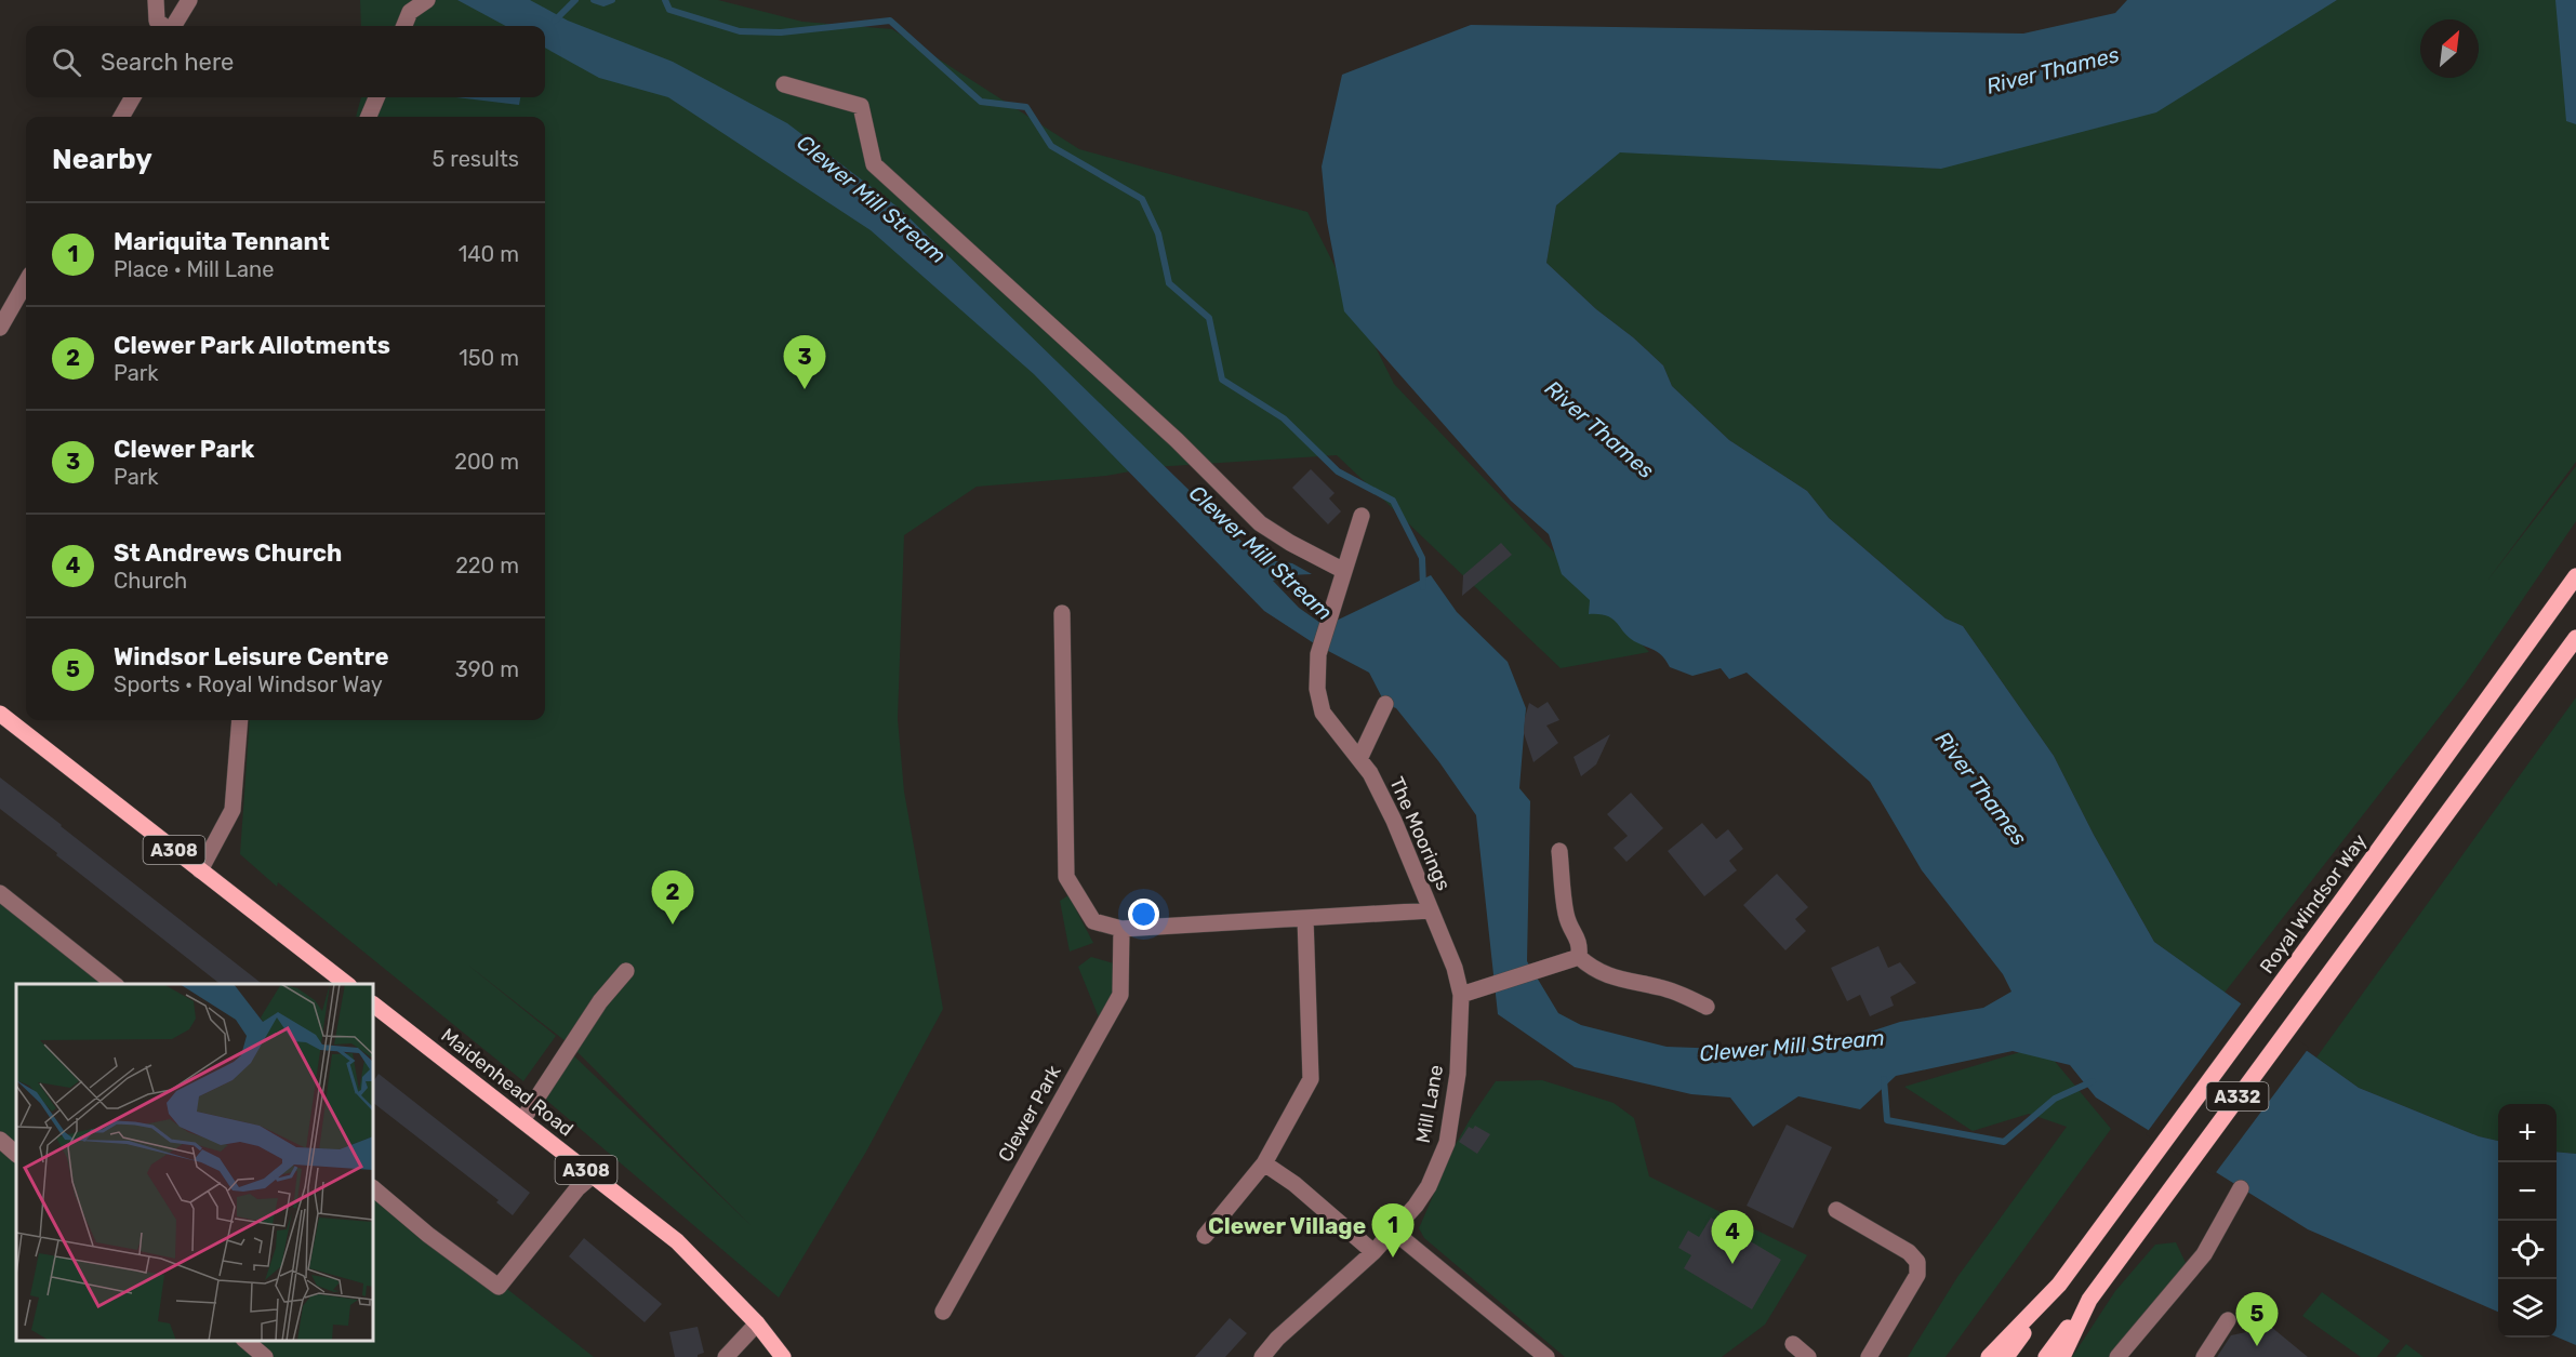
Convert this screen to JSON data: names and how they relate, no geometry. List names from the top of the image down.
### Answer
{
  "streets": {
    "main road": [
      "A308",
      "Royal Windsor Way",
      "Maidenhead Road",
      "A332"
    ],
    "street": ["The Moorings", "Mill Lane", "Clewer Park"]
  },
  "crossings": [
    ["The Moorings", "Mill Lane"],
    ["Royal Windsor Way", "A332"]
  ],
  "districts": ["Clewer Village"],
  "water": ["River Thames", "Clewer Mill Stream"],
  "north": "top right",
  "page": {
    "search": "Search here",
    "heading": ["Nearby", "5 results"],
    "list": [
      {
        "mark": "1",
        "name": "Mariquita Tennant",
        "note": "Place · Mill Lane",
        "value": "140 m"
      },
      {
        "mark": "2",
        "name": "Clewer Park Allotments",
        "note": "Park",
        "value": "150 m"
      },
      {
        "mark": "3",
        "name": "Clewer Park",
        "note": "Park",
        "value": "200 m"
      },
      {
        "mark": "4",
        "name": "St Andrews Church",
        "note": "Church",
        "value": "220 m"
      },
      {
        "mark": "5",
        "name": "Windsor Leisure Centre",
        "note": "Sports · Royal Windsor Way",
        "value": "390 m"
      }
    ],
    "pins": [
      "3",
      "2",
      "1",
      "4",
      "5"
    ],
    "map_buttons": ["+", "−"]
  }
}
